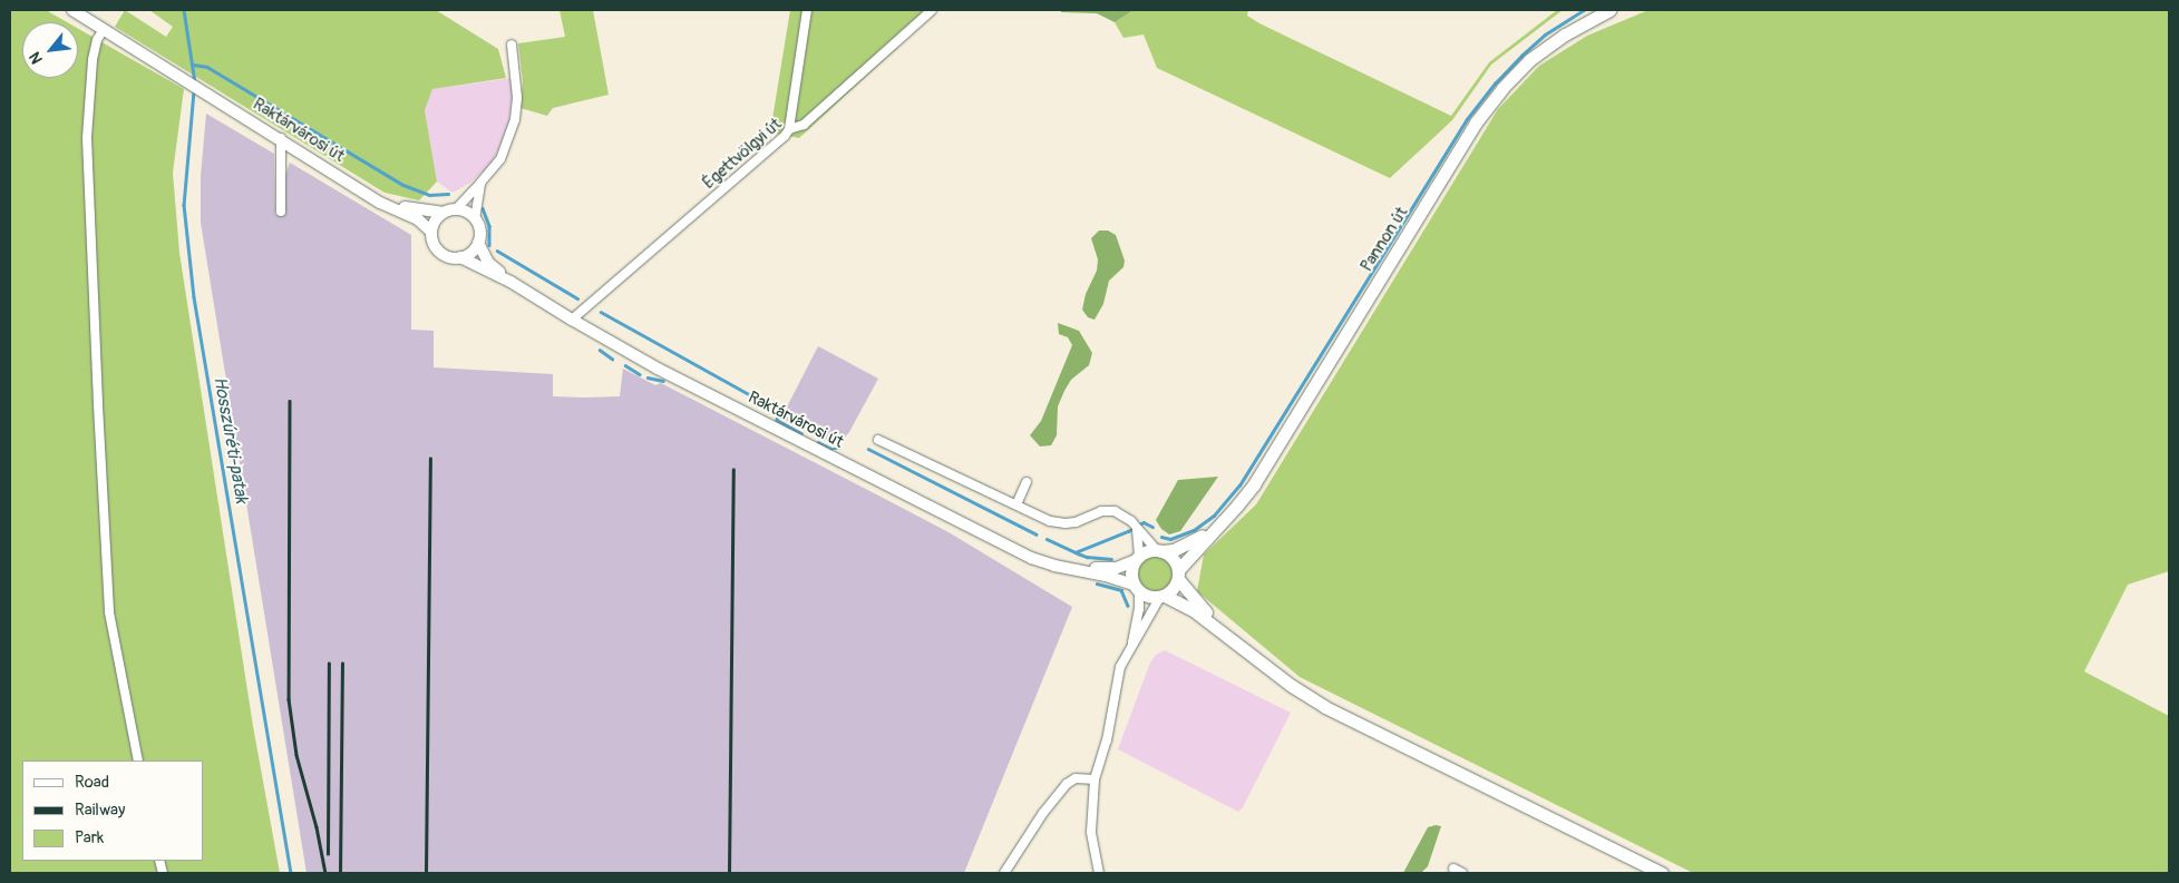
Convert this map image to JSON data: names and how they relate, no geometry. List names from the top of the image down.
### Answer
{
  "streets": {
    "main road": ["Raktárvárosi út", "Pannon út"],
    "street": ["Égettvölgyi út"]
  },
  "crossings": [
    ["Raktárvárosi út", "Égettvölgyi út"],
    ["Raktárvárosi út", "Pannon út"]
  ],
  "water": ["Hosszúréti-patak"],
  "legend": ["Road", "Railway", "Park"],
  "north": "bottom left"
}
